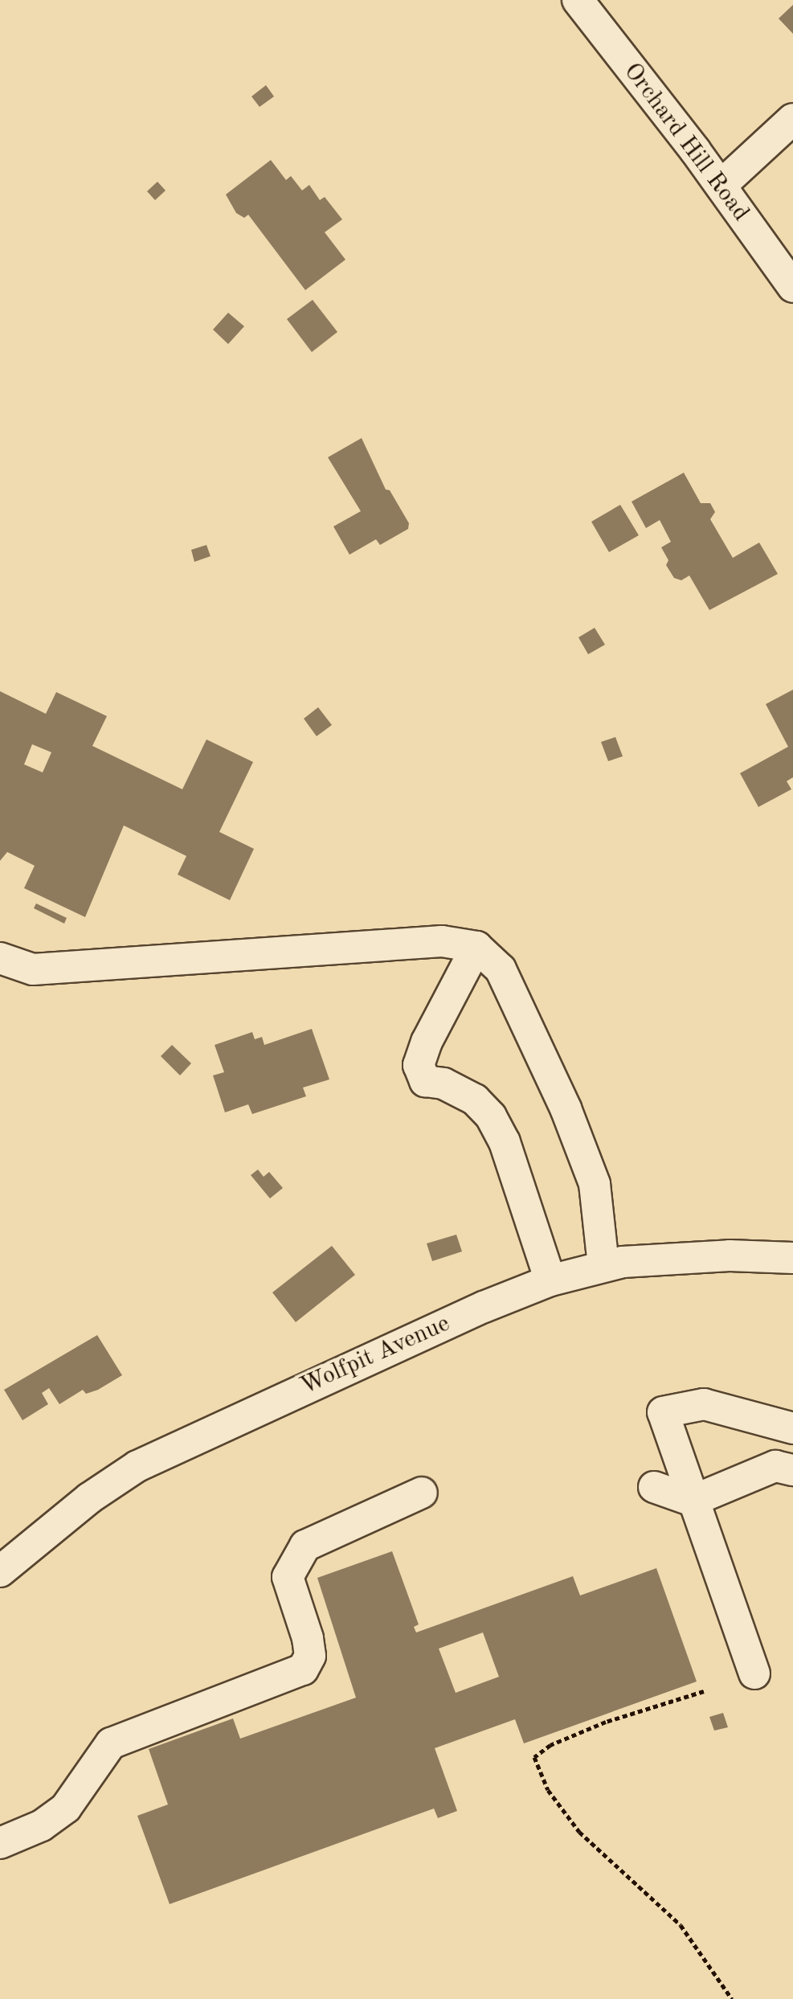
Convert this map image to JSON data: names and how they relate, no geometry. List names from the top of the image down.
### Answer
{
  "streets": {
    "street": ["Orchard Hill Road", "Wolfpit Avenue"]
  }
}
